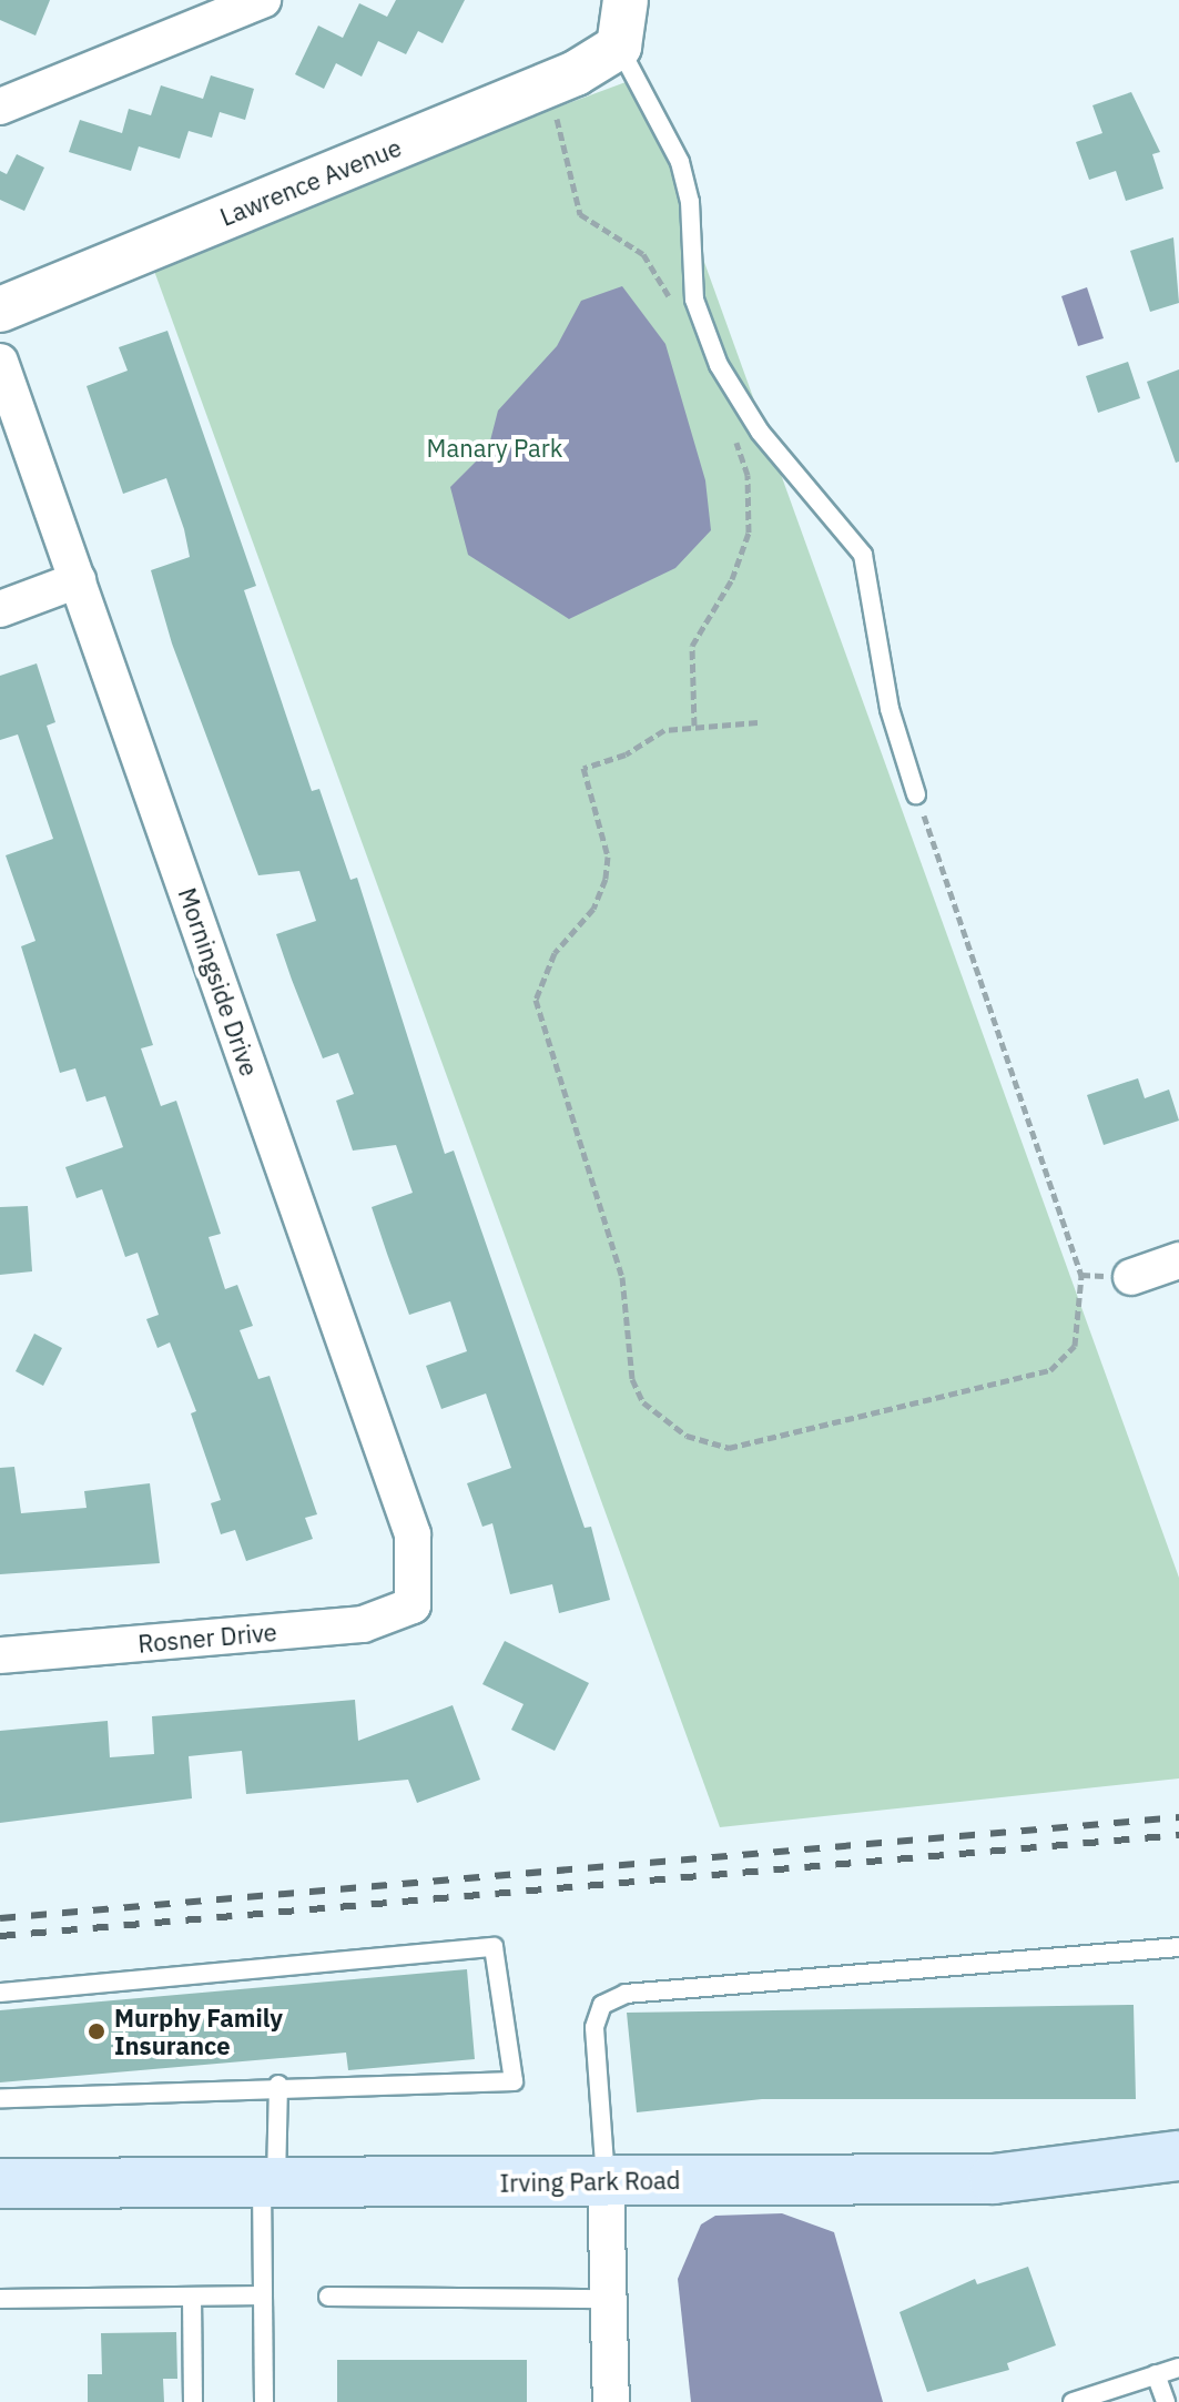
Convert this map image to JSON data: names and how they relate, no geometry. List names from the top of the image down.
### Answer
{
  "streets": {
    "main road": ["Irving Park Road"],
    "street": ["Lawrence Avenue", "Morningside Drive", "Rosner Drive"]
  },
  "crossings": [
    ["Morningside Drive", "Rosner Drive"]
  ],
  "parks": ["Manary Park"],
  "places": ["Murphy Family Insurance"]
}
